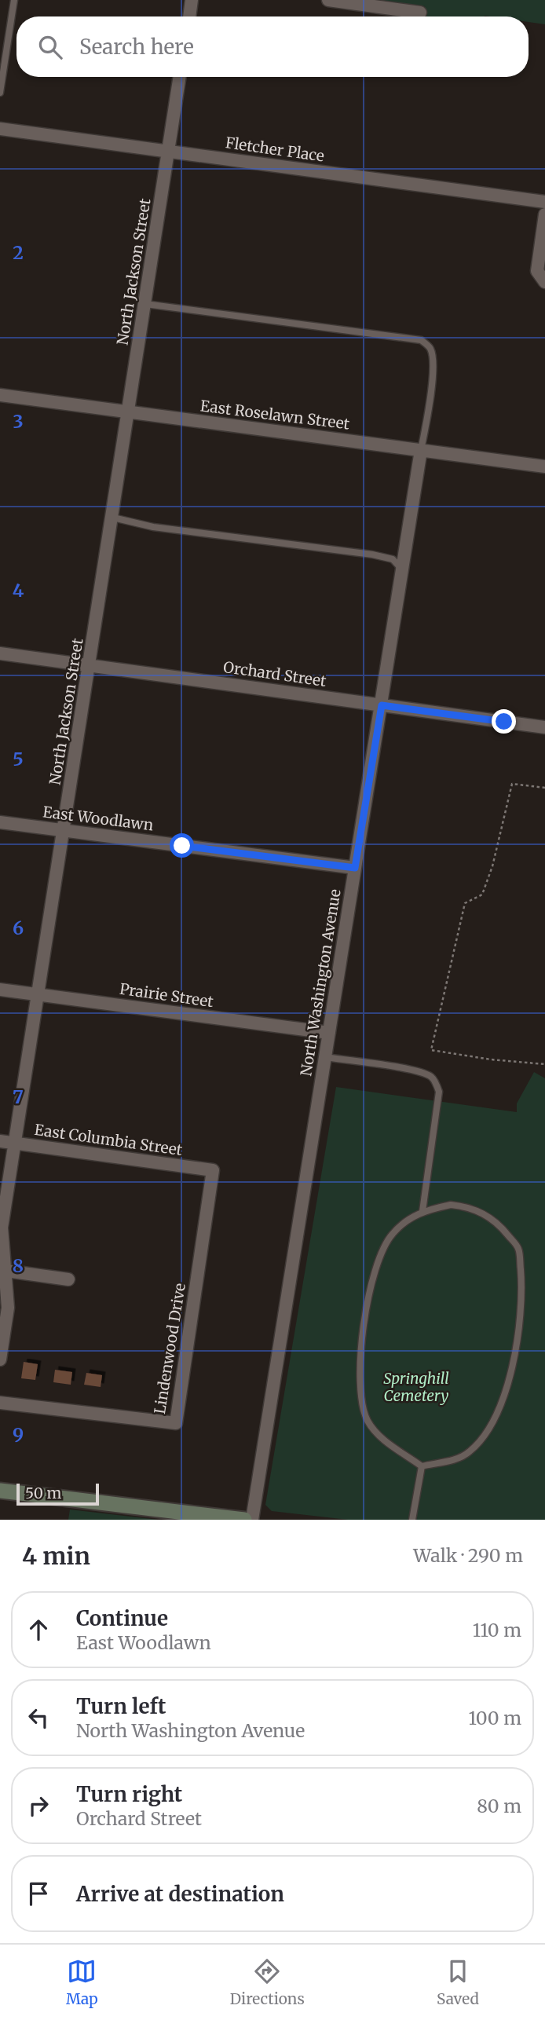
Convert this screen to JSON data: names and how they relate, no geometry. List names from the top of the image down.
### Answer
{
  "streets": {
    "street": [
      "Fletcher Place",
      "North Jackson Street",
      "East Roselawn Street",
      "Orchard Street",
      "East Woodlawn",
      "North Washington Avenue",
      "Prairie Street",
      "East Columbia Street",
      "Lindenwood Drive"
    ]
  },
  "crossings": [
    ["Fletcher Place", "North Jackson Street"],
    ["North Jackson Street", "East Roselawn Street"],
    ["North Jackson Street", "Orchard Street"],
    ["North Jackson Street", "East Woodlawn"],
    ["North Jackson Street", "Prairie Street"],
    ["North Jackson Street", "East Columbia Street"],
    ["East Roselawn Street", "North Washington Avenue"],
    ["Orchard Street", "North Washington Avenue"],
    ["East Woodlawn", "North Washington Avenue"],
    ["North Washington Avenue", "Prairie Street"],
    ["East Columbia Street", "Lindenwood Drive"]
  ],
  "parks": ["Springhill Cemetery"],
  "scale_bar": "50 m",
  "page": {
    "search": "Search here",
    "scale": "50 m",
    "heading": ["4 min", "Walk · 290 m"],
    "list": [
      ["Continue", "East Woodlawn", "110 m"],
      ["Turn left", "North Washington Avenue", "100 m"],
      ["Turn right", "Orchard Street", "80 m"],
      "Arrive at destination"
    ],
    "nav": ["Map", "Directions", "Saved"]
  },
  "grid": {
    "rows": [
      "2",
      "3",
      "4",
      "5",
      "6",
      "7",
      "8",
      "9"
    ]
  }
}
